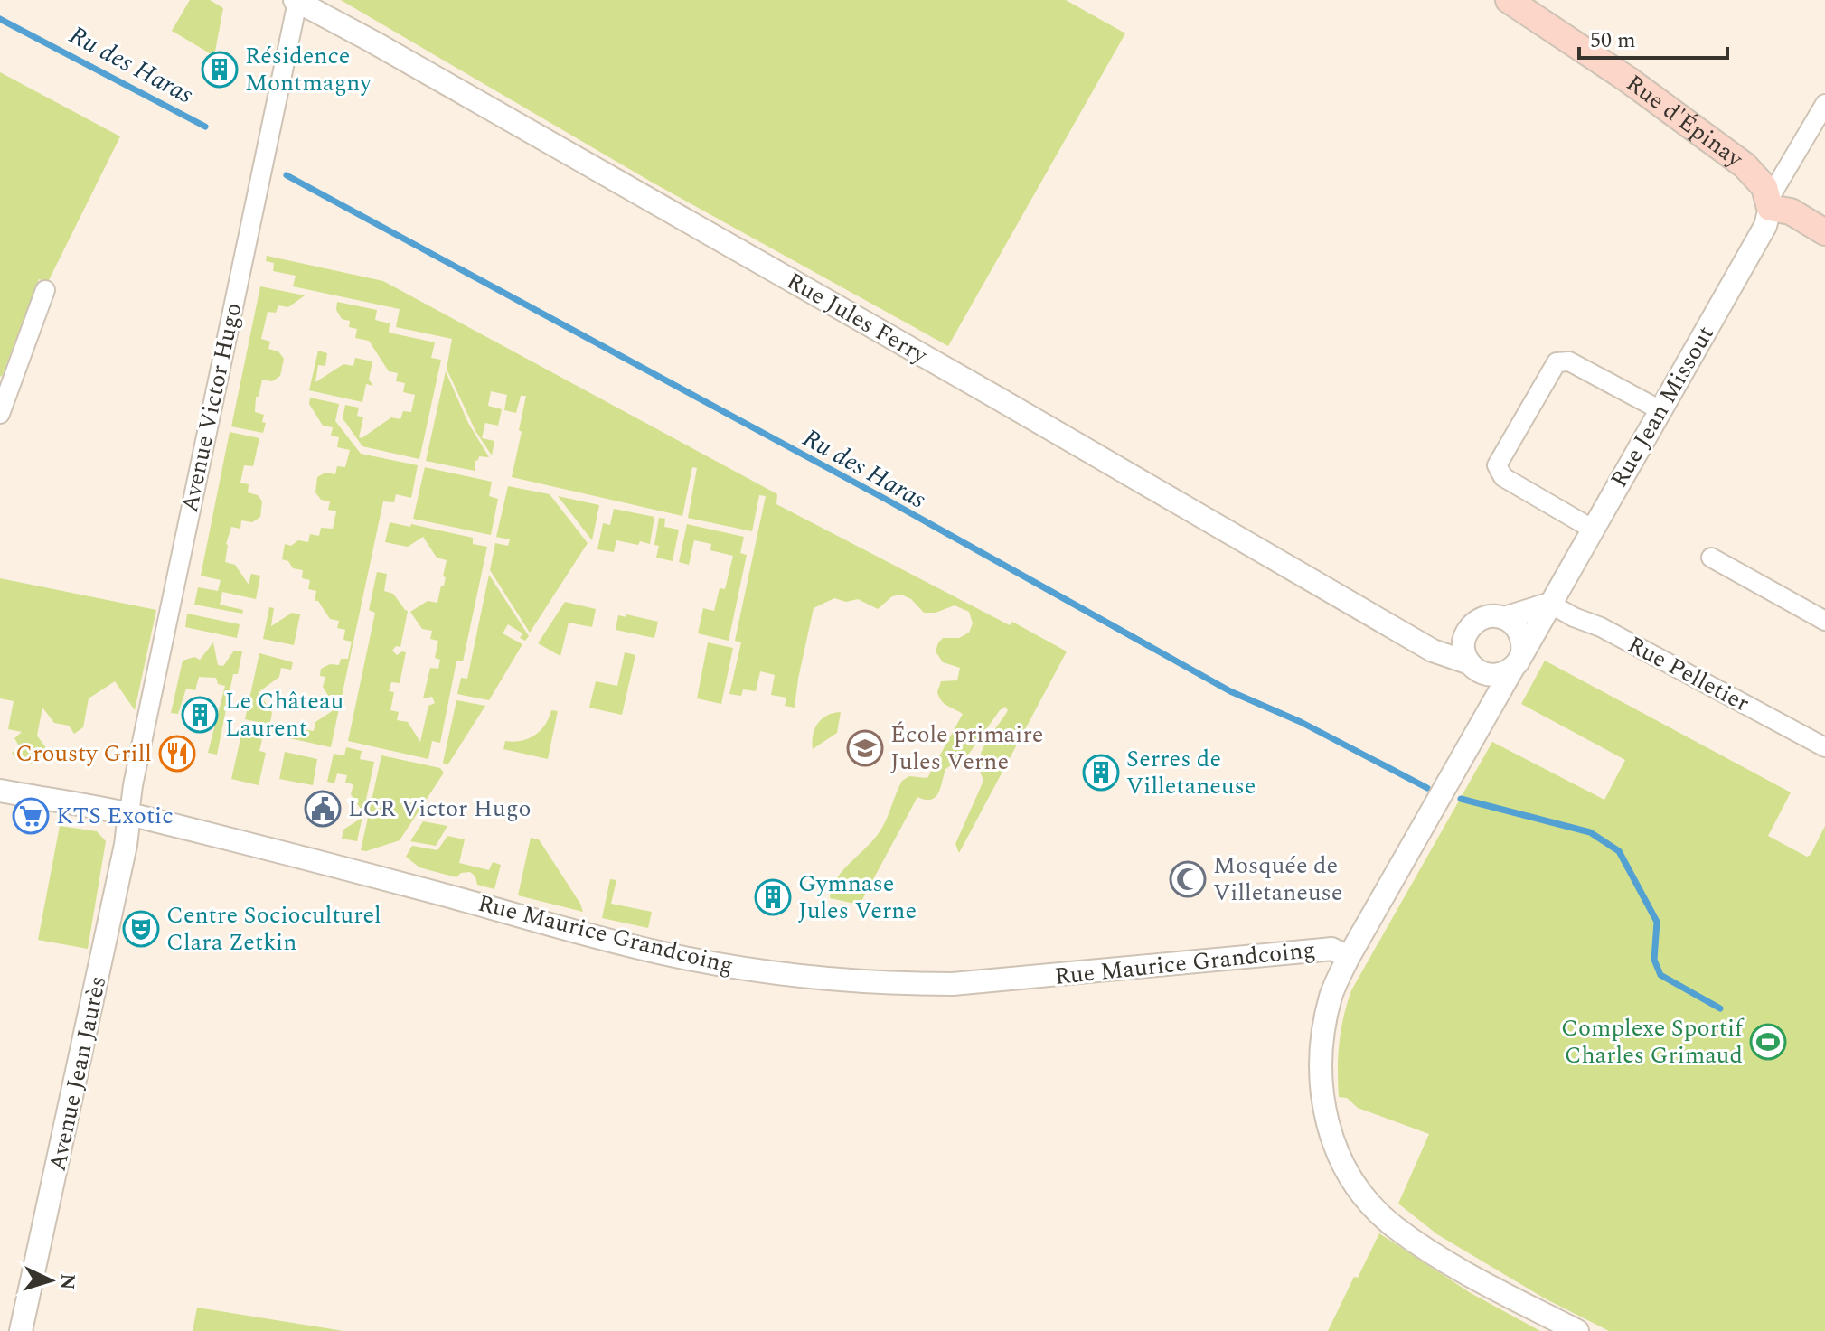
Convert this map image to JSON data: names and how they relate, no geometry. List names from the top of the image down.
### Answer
{
  "streets": {
    "main road": ["Rue d'Épinay"],
    "street": [
      "Rue Jules Ferry",
      "Rue Jean Missout",
      "Avenue Victor Hugo",
      "Rue Pelletier",
      "Rue Maurice Grandcoing",
      "Avenue Jean Jaurès"
    ]
  },
  "crossings": [
    ["Rue d'Épinay", "Rue Jean Missout"],
    ["Rue Jules Ferry", "Rue Jean Missout"],
    ["Rue Jules Ferry", "Avenue Victor Hugo"],
    ["Rue Jean Missout", "Rue Pelletier"],
    ["Rue Jean Missout", "Rue Maurice Grandcoing"],
    ["Avenue Victor Hugo", "Rue Maurice Grandcoing"],
    ["Avenue Victor Hugo", "Avenue Jean Jaurès"],
    ["Rue Maurice Grandcoing", "Avenue Jean Jaurès"]
  ],
  "water": ["Ru des Haras"],
  "places": {
    "building": [
      "Résidence Montmagny",
      "Le Château Laurent",
      "Serres de Villetaneuse",
      "Gymnase Jules Verne"
    ],
    "school or university": ["École primaire Jules Verne"],
    "restaurant": ["Crousty Grill"],
    "public building": ["LCR Victor Hugo"],
    "supermarket": ["KTS Exotic"],
    "mosque": ["Mosquée de Villetaneuse"],
    "theatre": ["Centre Socioculturel Clara Zetkin"],
    "sports": ["Complexe Sportif Charles Grimaud"]
  },
  "scale_bar": "50 m",
  "north": "right"
}
